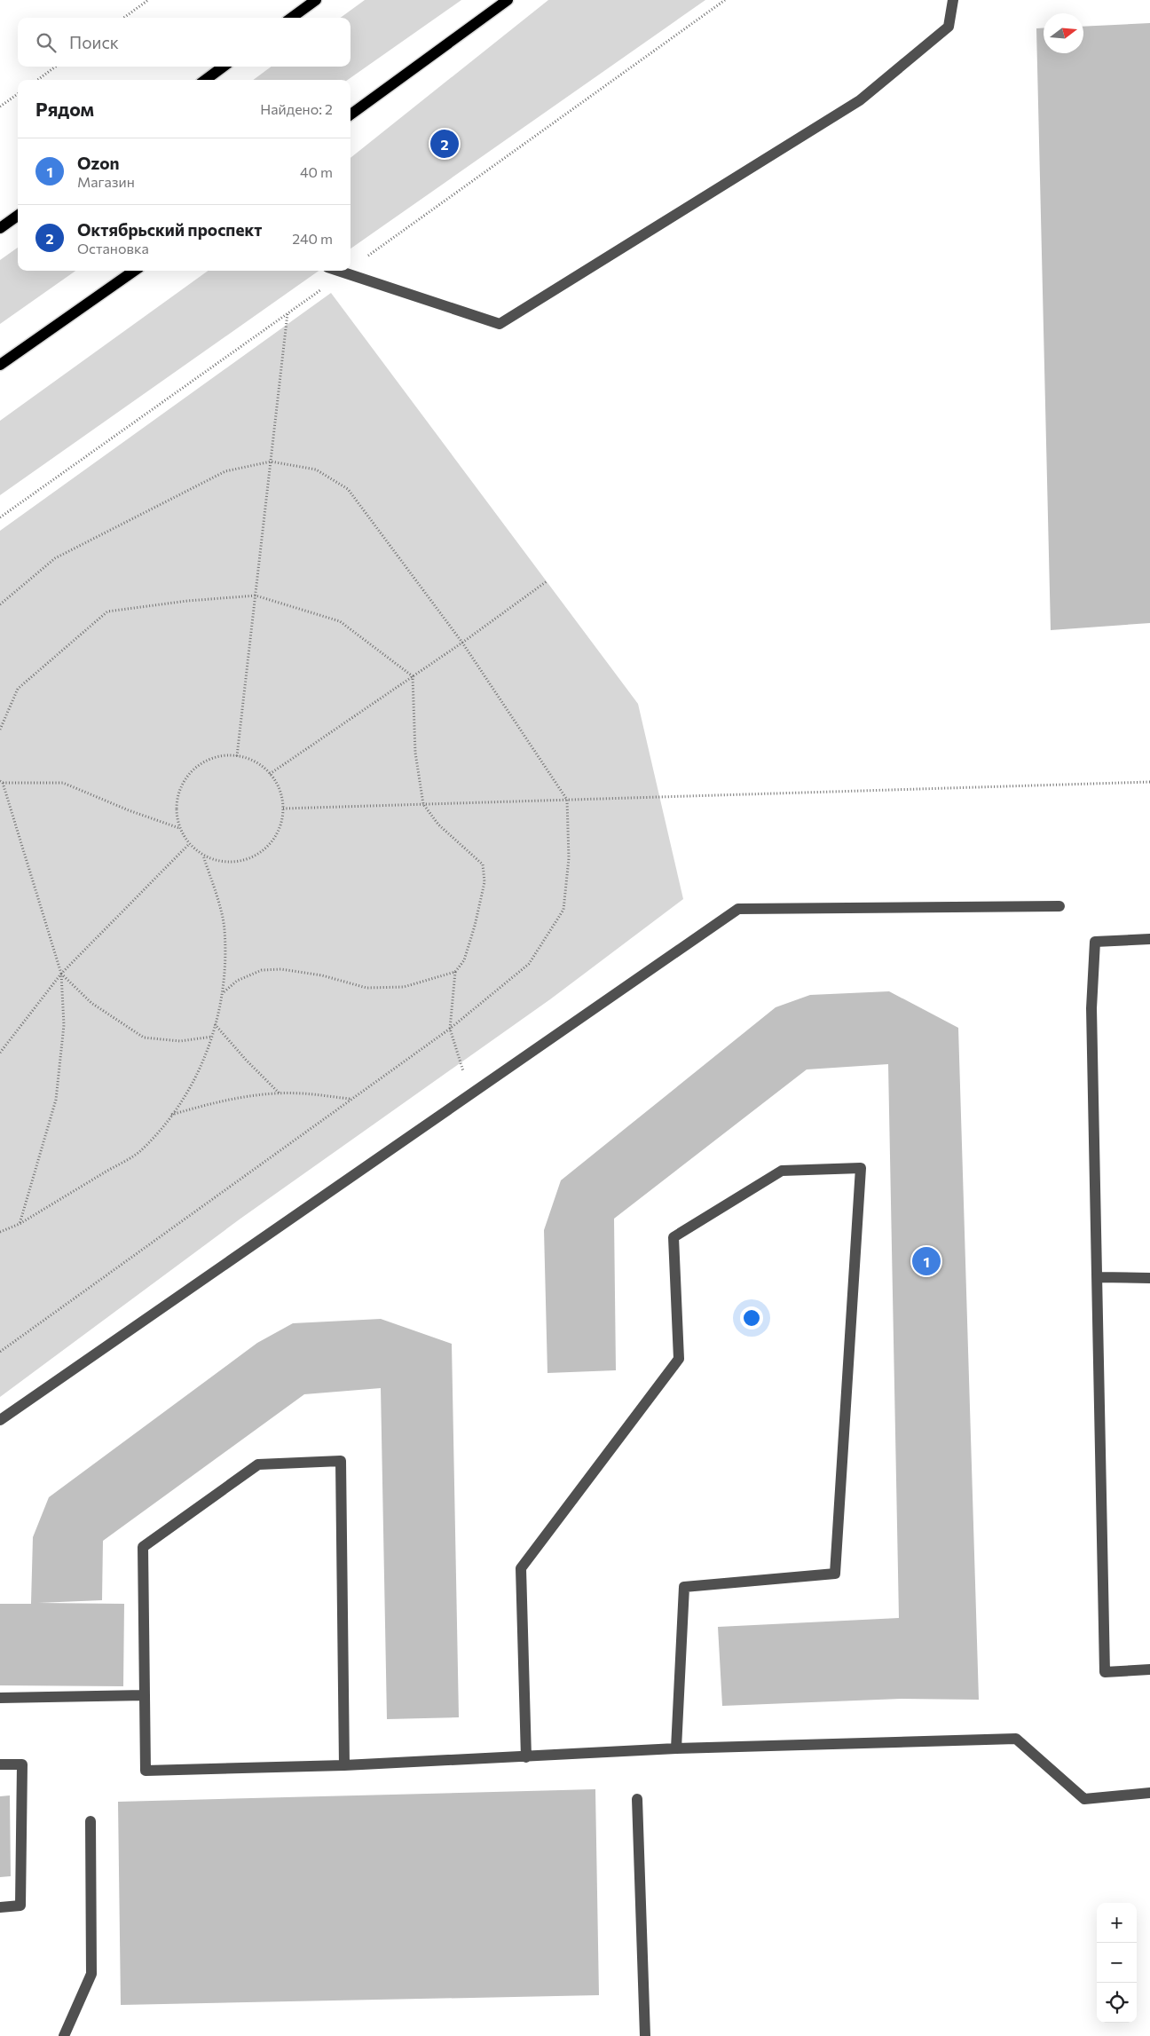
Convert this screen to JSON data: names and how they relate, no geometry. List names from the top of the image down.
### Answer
{
  "north": "right",
  "page": {
    "search": "Поиск",
    "heading": ["Рядом", "Найдено: 2"],
    "pins": ["2", "1"],
    "list": [
      {
        "mark": "1",
        "name": "Ozon",
        "note": "Магазин",
        "value": "40 m"
      },
      {
        "mark": "2",
        "name": "Октябрьский проспект",
        "note": "Остановка",
        "value": "240 m"
      }
    ],
    "map_buttons": ["+", "−"]
  }
}
